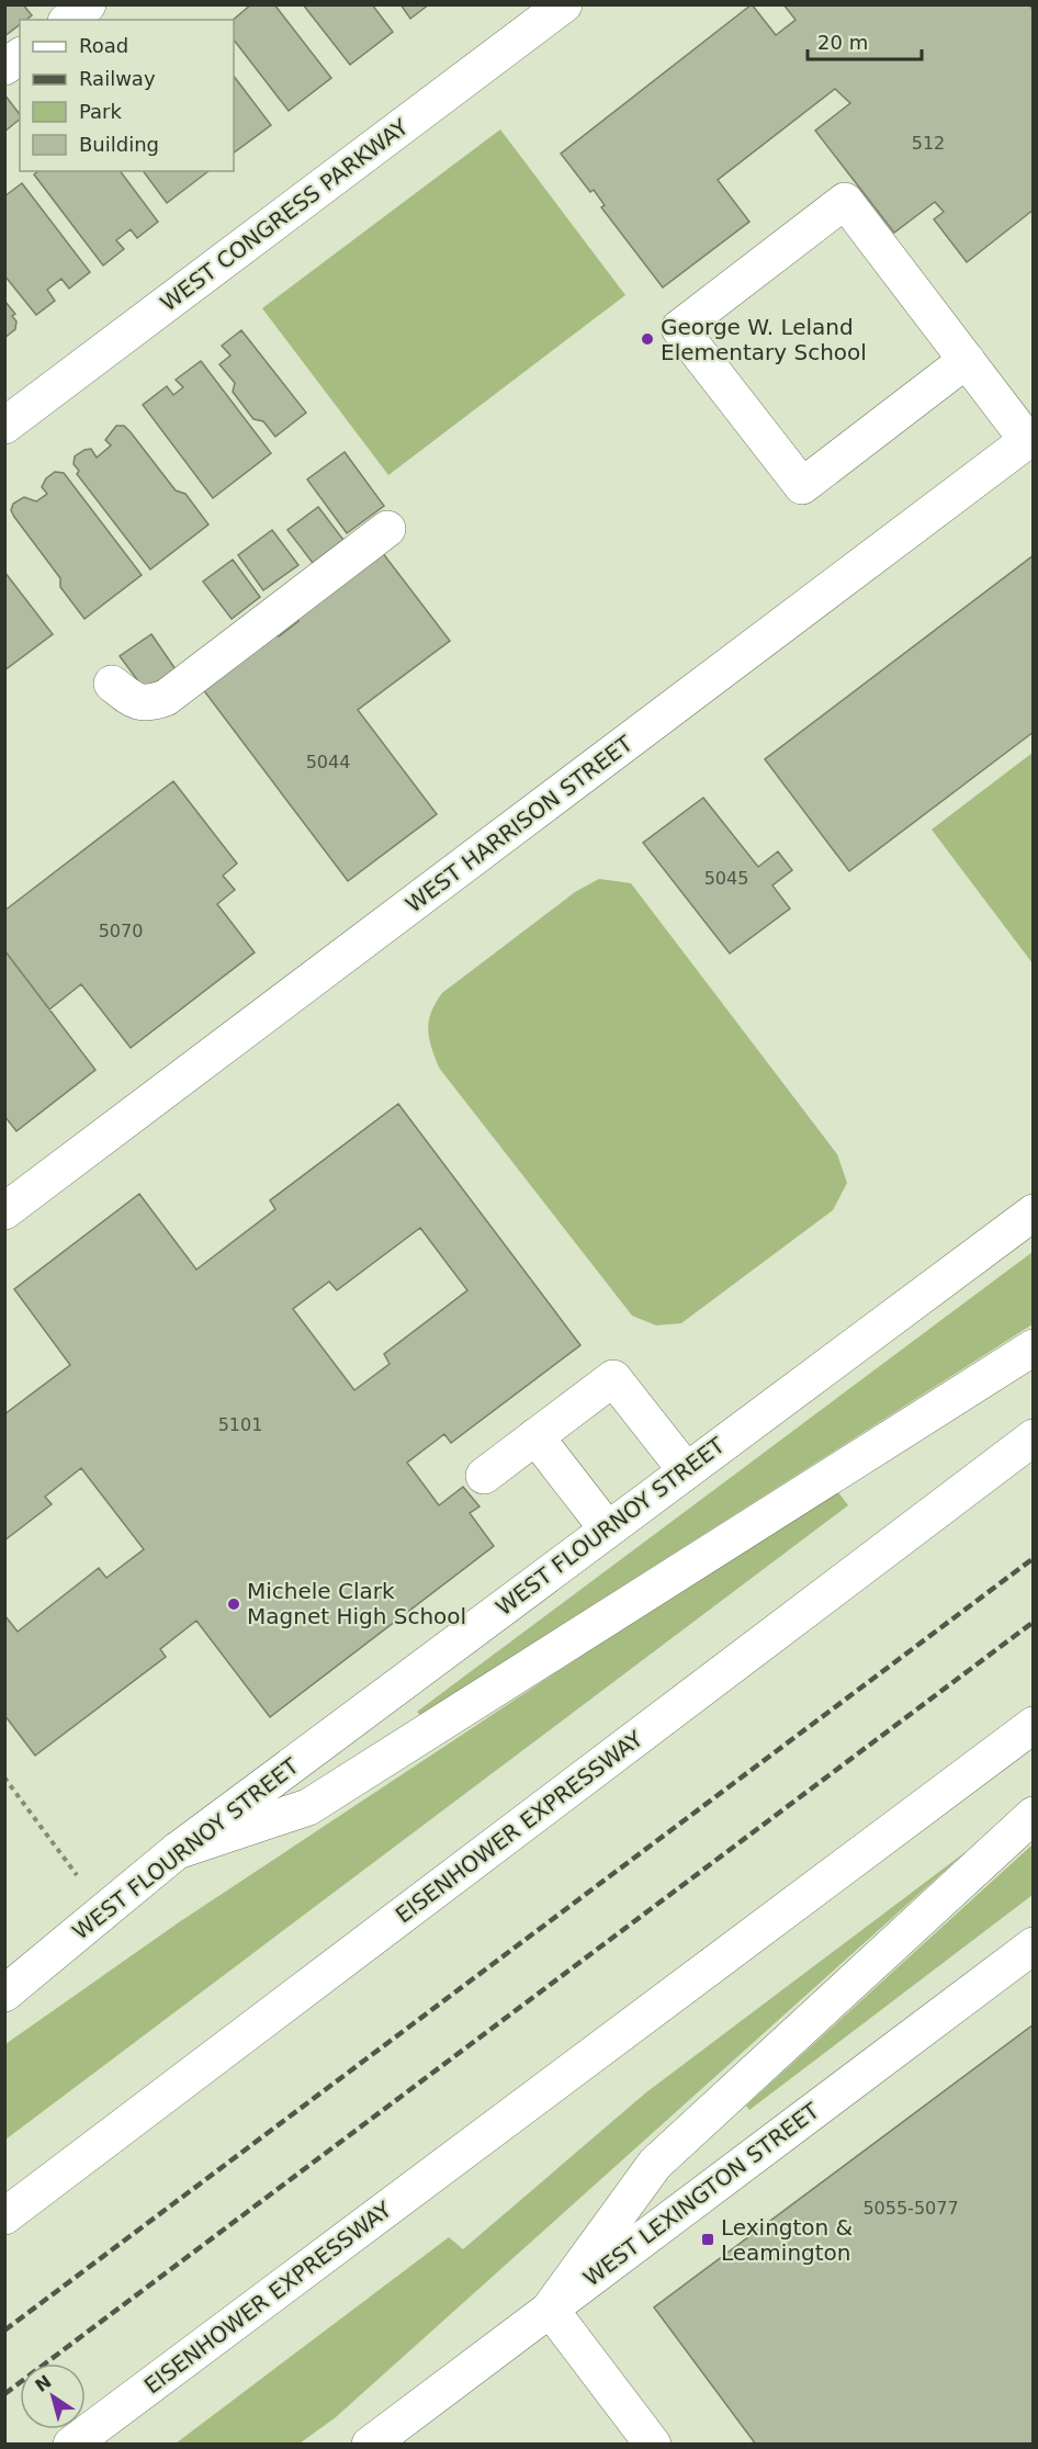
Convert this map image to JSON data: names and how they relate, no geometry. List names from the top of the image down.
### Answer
{
  "streets": {
    "main road": [
      "WEST CONGRESS PARKWAY",
      "WEST HARRISON STREET",
      "WEST FLOURNOY STREET",
      "EISENHOWER EXPRESSWAY",
      "WEST LEXINGTON STREET"
    ]
  },
  "places": {
    "other": ["George W. Leland Elementary School", "Michele Clark Magnet High School"],
    "transit": ["Lexington & Leamington"]
  },
  "house_numbers": [
    "512",
    "5044",
    "5045",
    "5070",
    "5101",
    "5055-5077"
  ],
  "legend": [
    "Road",
    "Railway",
    "Park",
    "Building"
  ],
  "scale_bar": "20 m",
  "north": "top left"
}
